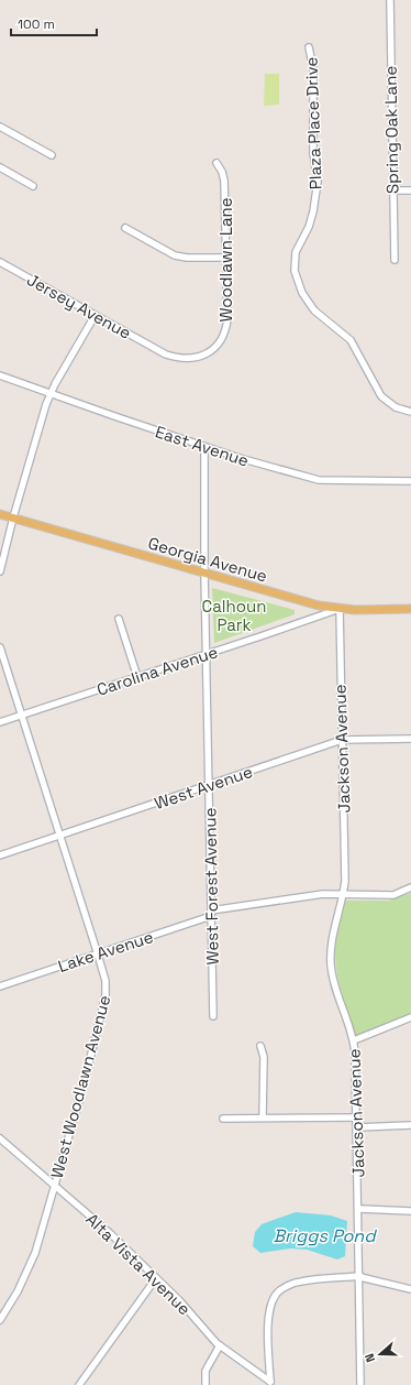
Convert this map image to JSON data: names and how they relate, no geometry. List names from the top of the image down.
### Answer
{
  "streets": {
    "main road": ["Georgia Avenue"],
    "street": [
      "Plaza Place Drive",
      "Spring Oak Lane",
      "Woodlawn Lane",
      "Jersey Avenue",
      "East Avenue",
      "Carolina Avenue",
      "Jackson Avenue",
      "West Avenue",
      "West Forest Avenue",
      "Lake Avenue",
      "West Woodlawn Avenue",
      "Alta Vista Avenue"
    ]
  },
  "crossings": [
    ["Woodlawn Lane", "Jersey Avenue"],
    ["East Avenue", "West Forest Avenue"],
    ["Georgia Avenue", "Carolina Avenue"],
    ["Georgia Avenue", "Jackson Avenue"],
    ["Georgia Avenue", "West Forest Avenue"],
    ["Carolina Avenue", "Jackson Avenue"],
    ["Carolina Avenue", "West Forest Avenue"],
    ["Carolina Avenue", "West Woodlawn Avenue"],
    ["Jackson Avenue", "West Avenue"],
    ["Jackson Avenue", "Lake Avenue"],
    ["Jackson Avenue", "Alta Vista Avenue"],
    ["West Avenue", "West Forest Avenue"],
    ["West Avenue", "West Woodlawn Avenue"],
    ["West Forest Avenue", "Lake Avenue"],
    ["Lake Avenue", "West Woodlawn Avenue"],
    ["West Woodlawn Avenue", "Alta Vista Avenue"]
  ],
  "water": ["Briggs Pond"],
  "parks": ["Calhoun Park"],
  "scale_bar": "100 m",
  "north": "left"
}
